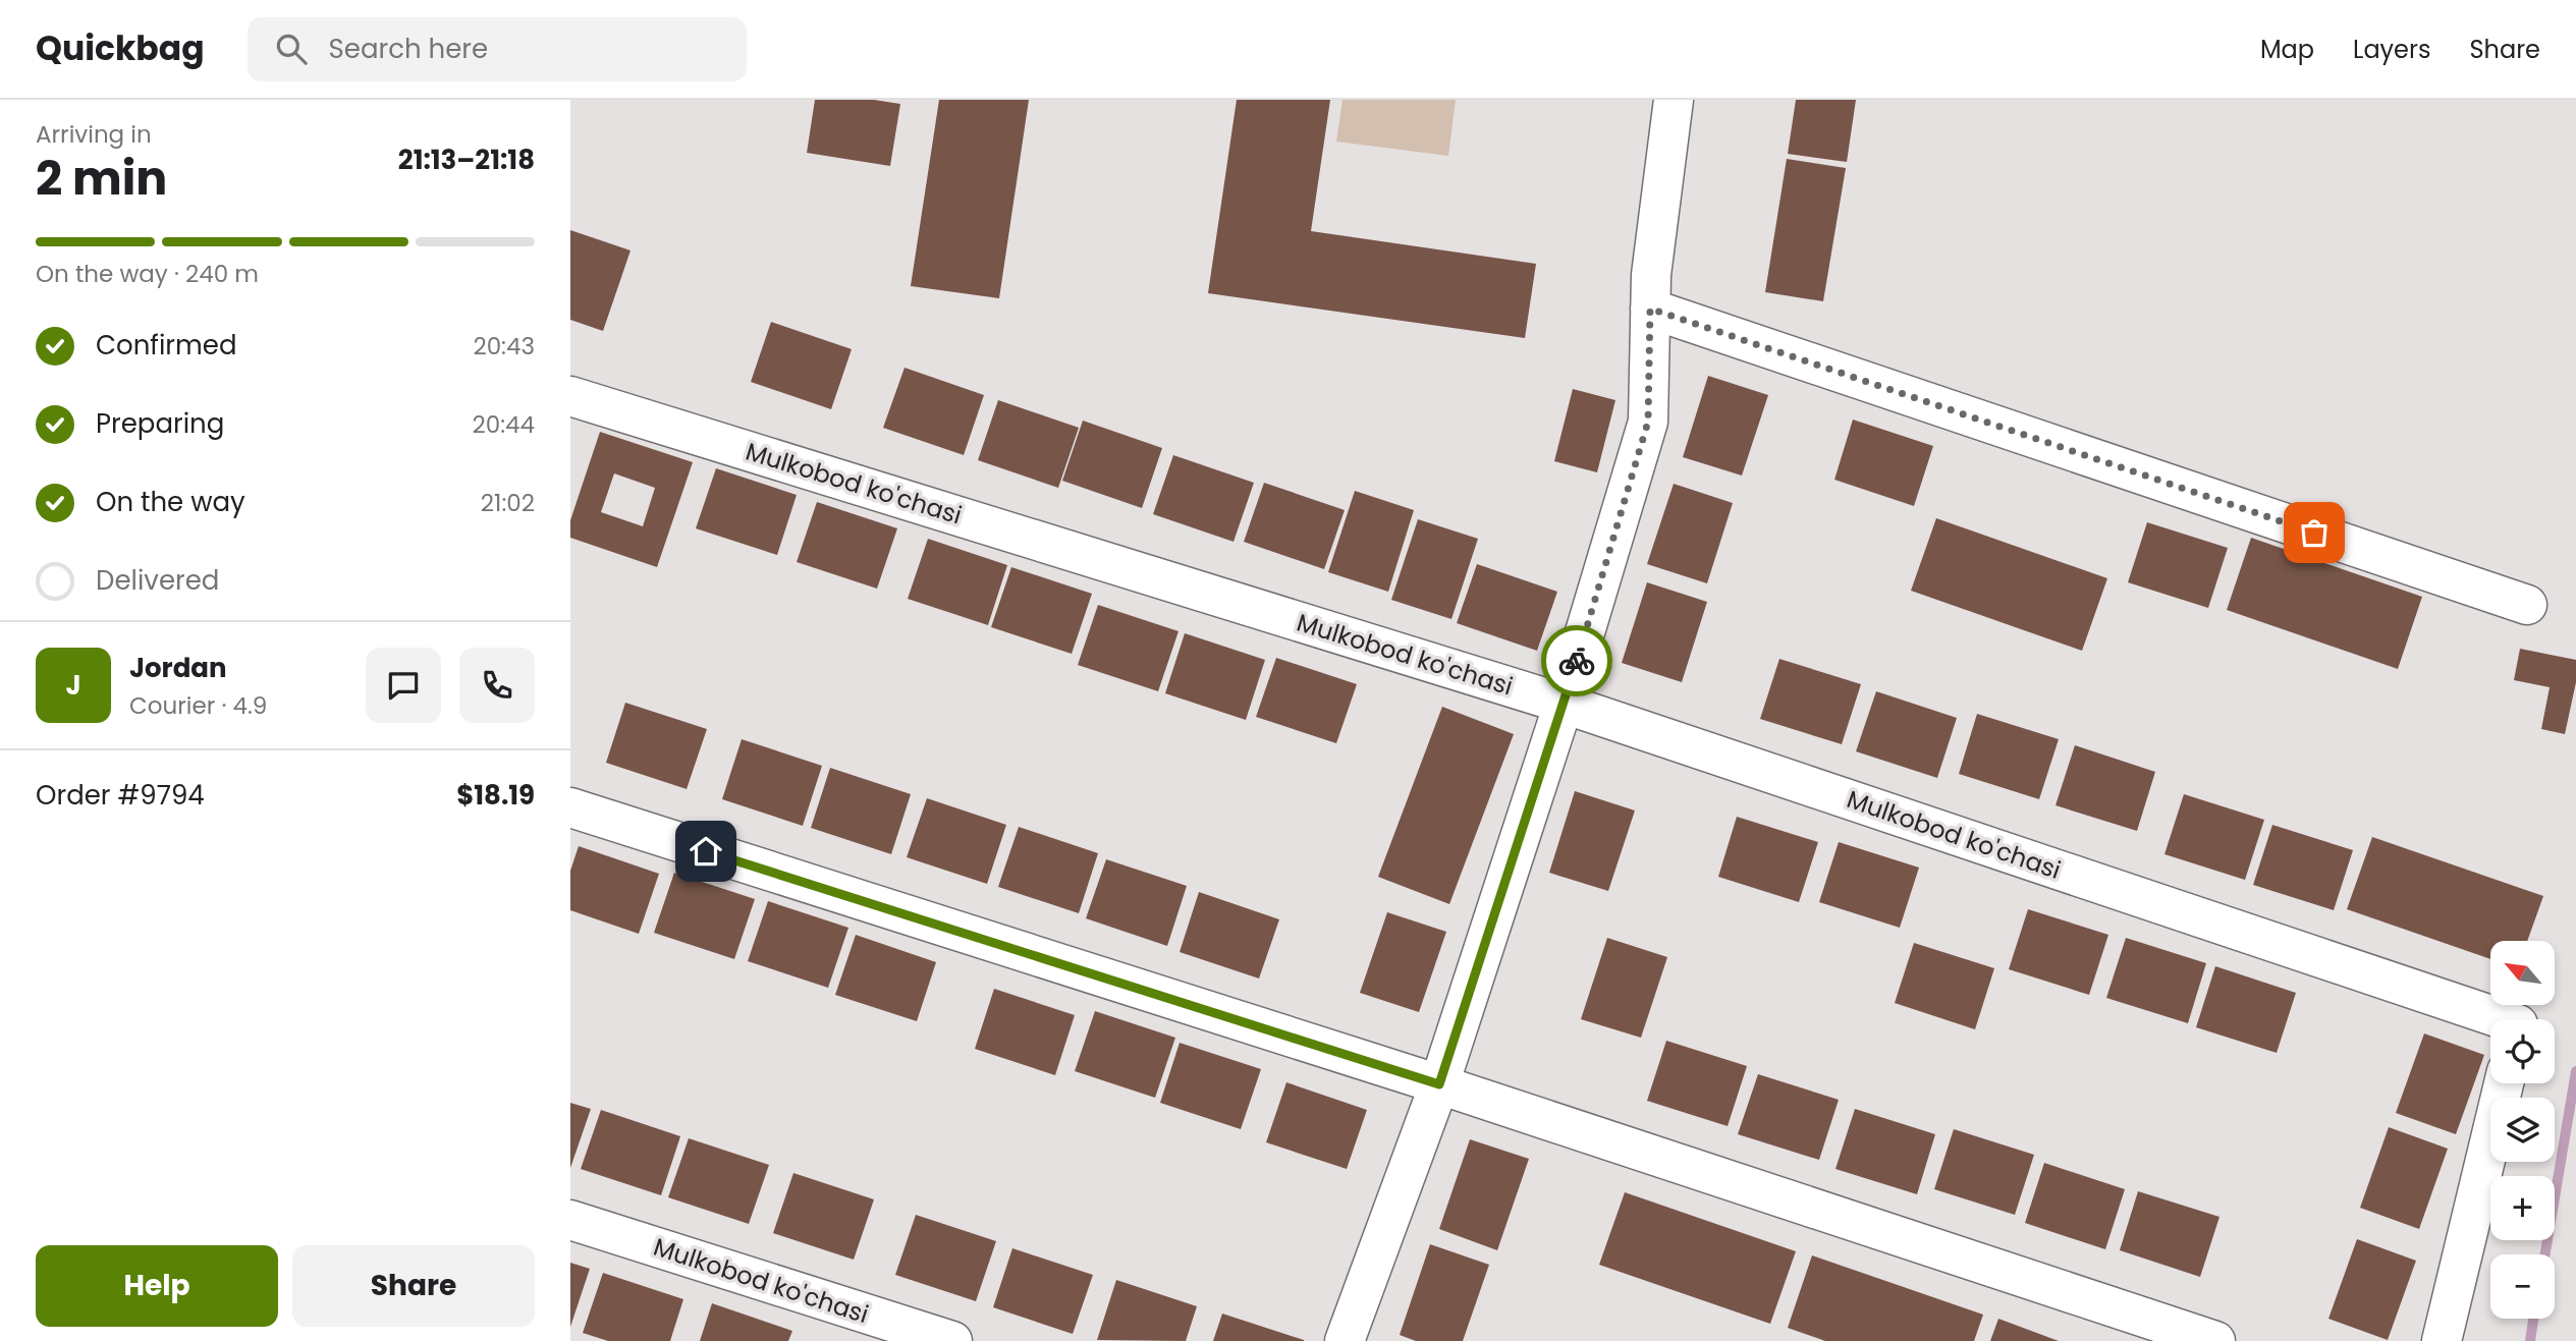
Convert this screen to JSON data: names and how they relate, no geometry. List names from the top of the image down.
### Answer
{
  "streets": {
    "street": ["Mulkobod ko'chasi"]
  },
  "north": "top left",
  "page": {
    "header": "Quickbag",
    "search": "Search here",
    "nav": ["Map", "Layers", "Share"],
    "heading": ["2 min", "Arriving in", "21:13–21:18"],
    "panel": [
      "Jordan",
      "Courier · 4.9",
      "Order #9794",
      "$18.19"
    ],
    "bar": "On the way · 240 m",
    "list": [
      ["Confirmed", "20:43"],
      ["Preparing", "20:44"],
      ["On the way", "21:02"],
      "Delivered"
    ],
    "round": "J",
    "map_buttons": ["+", "−"],
    "buttons": ["Help", "Share"]
  }
}
